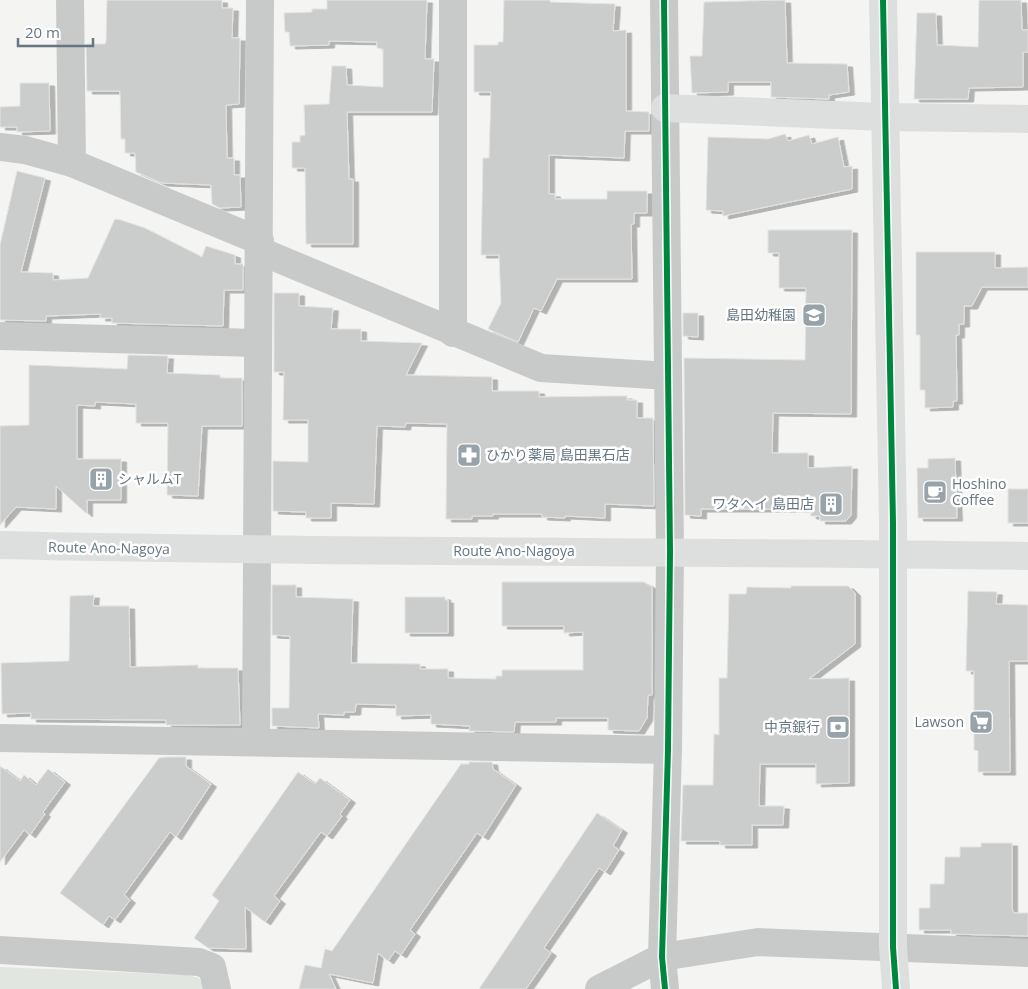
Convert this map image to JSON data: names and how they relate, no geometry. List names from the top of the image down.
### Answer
{
  "streets": {
    "street": ["Route Ano-Nagoya"]
  },
  "places": {
    "school or university": ["島田幼稚園"],
    "pharmacy": ["ひかり薬局 島田黒石店"],
    "building": ["シャルムT", "ワタヘイ 島田店"],
    "cafe": ["Hoshino Coffee"],
    "supermarket": ["Lawson"],
    "bank": ["中京銀行"]
  },
  "scale_bar": "20 m"
}
